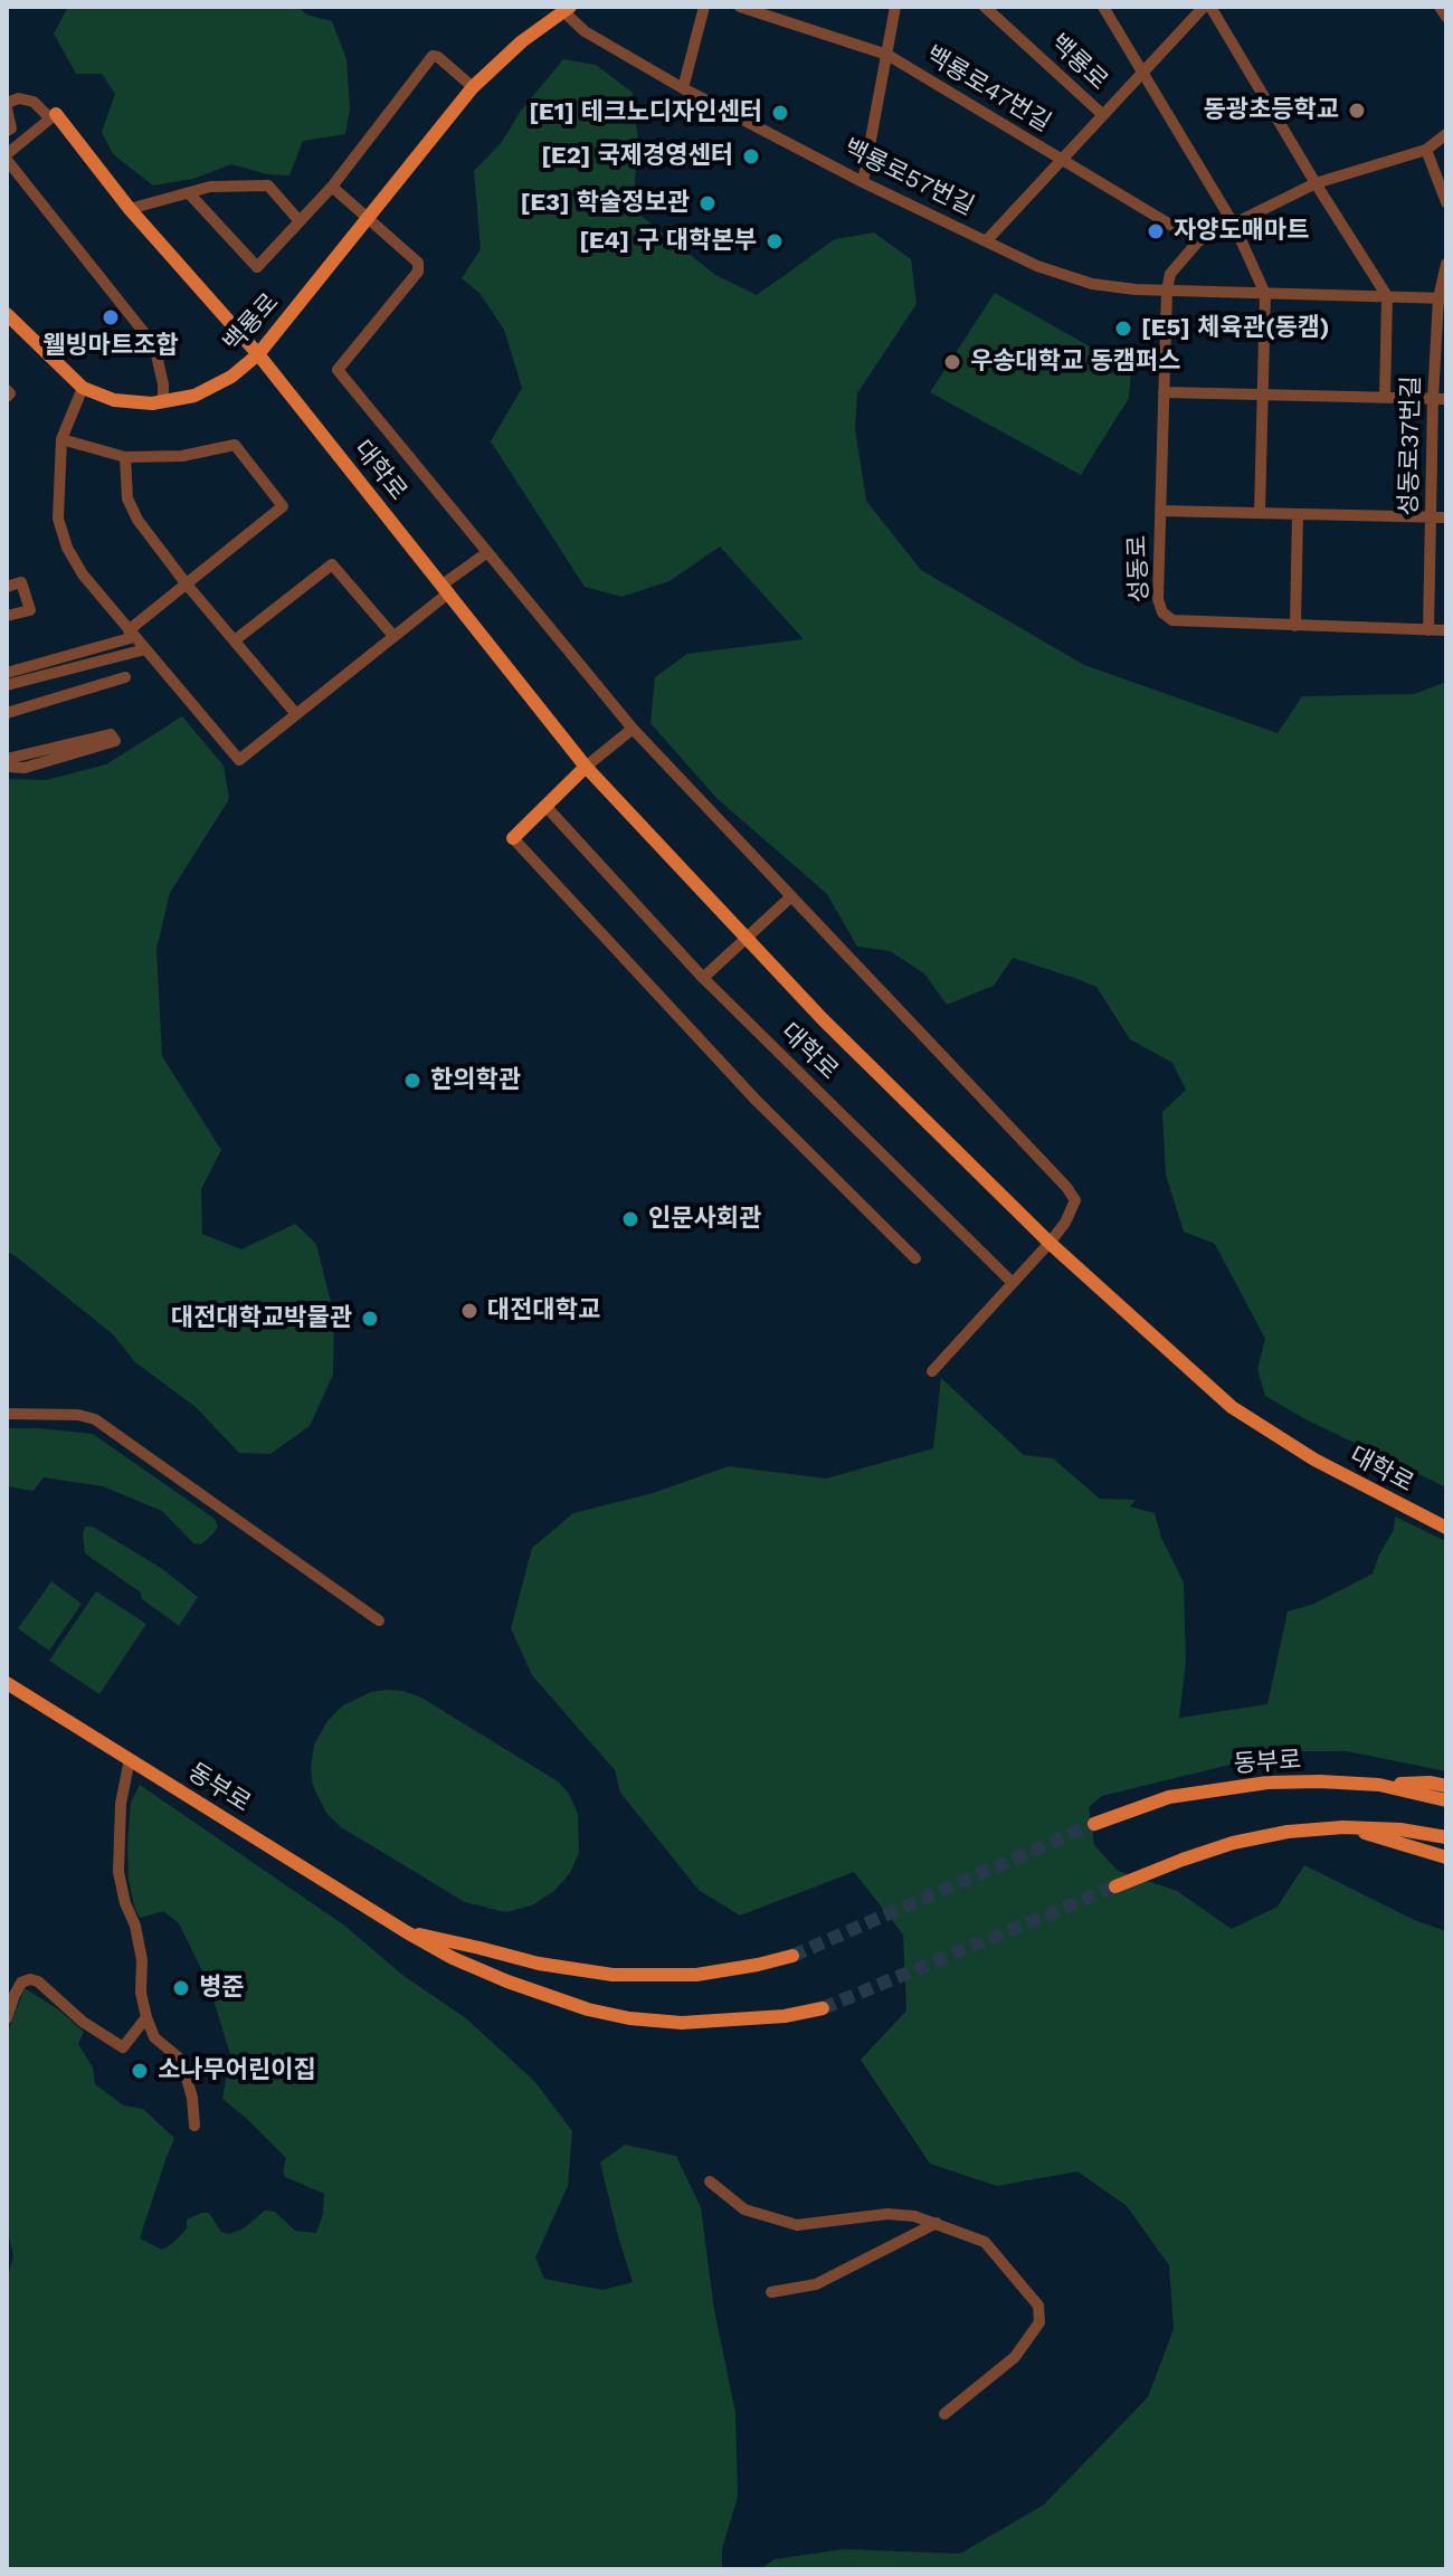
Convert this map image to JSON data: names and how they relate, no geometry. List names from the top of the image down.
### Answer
{
  "streets": {
    "main road": ["백룡로", "대학로", "동부로"],
    "street": [
      "백룡로47번길",
      "백룡로57번길",
      "성동로37번길",
      "성동로"
    ]
  },
  "crossings": [
    ["백룡로", "백룡로57번길"],
    ["백룡로", "대학로"],
    ["백룡로57번길", "성동로37번길"],
    ["백룡로57번길", "성동로"],
    ["성동로37번길", "성동로"]
  ],
  "places": [
    "동광초등학교",
    "[E1] 테크노디자인센터",
    "[E2] 국제경영센터",
    "[E3] 학술정보관",
    "자양도매마트",
    "[E4] 구 대학본부",
    "웰빙마트조합",
    "[E5] 체육관(동캠)",
    "우송대학교 동캠퍼스",
    "한의학관",
    "인문사회관",
    "대전대학교",
    "대전대학교박물관",
    "병준",
    "소나무어린이집"
  ]
}
